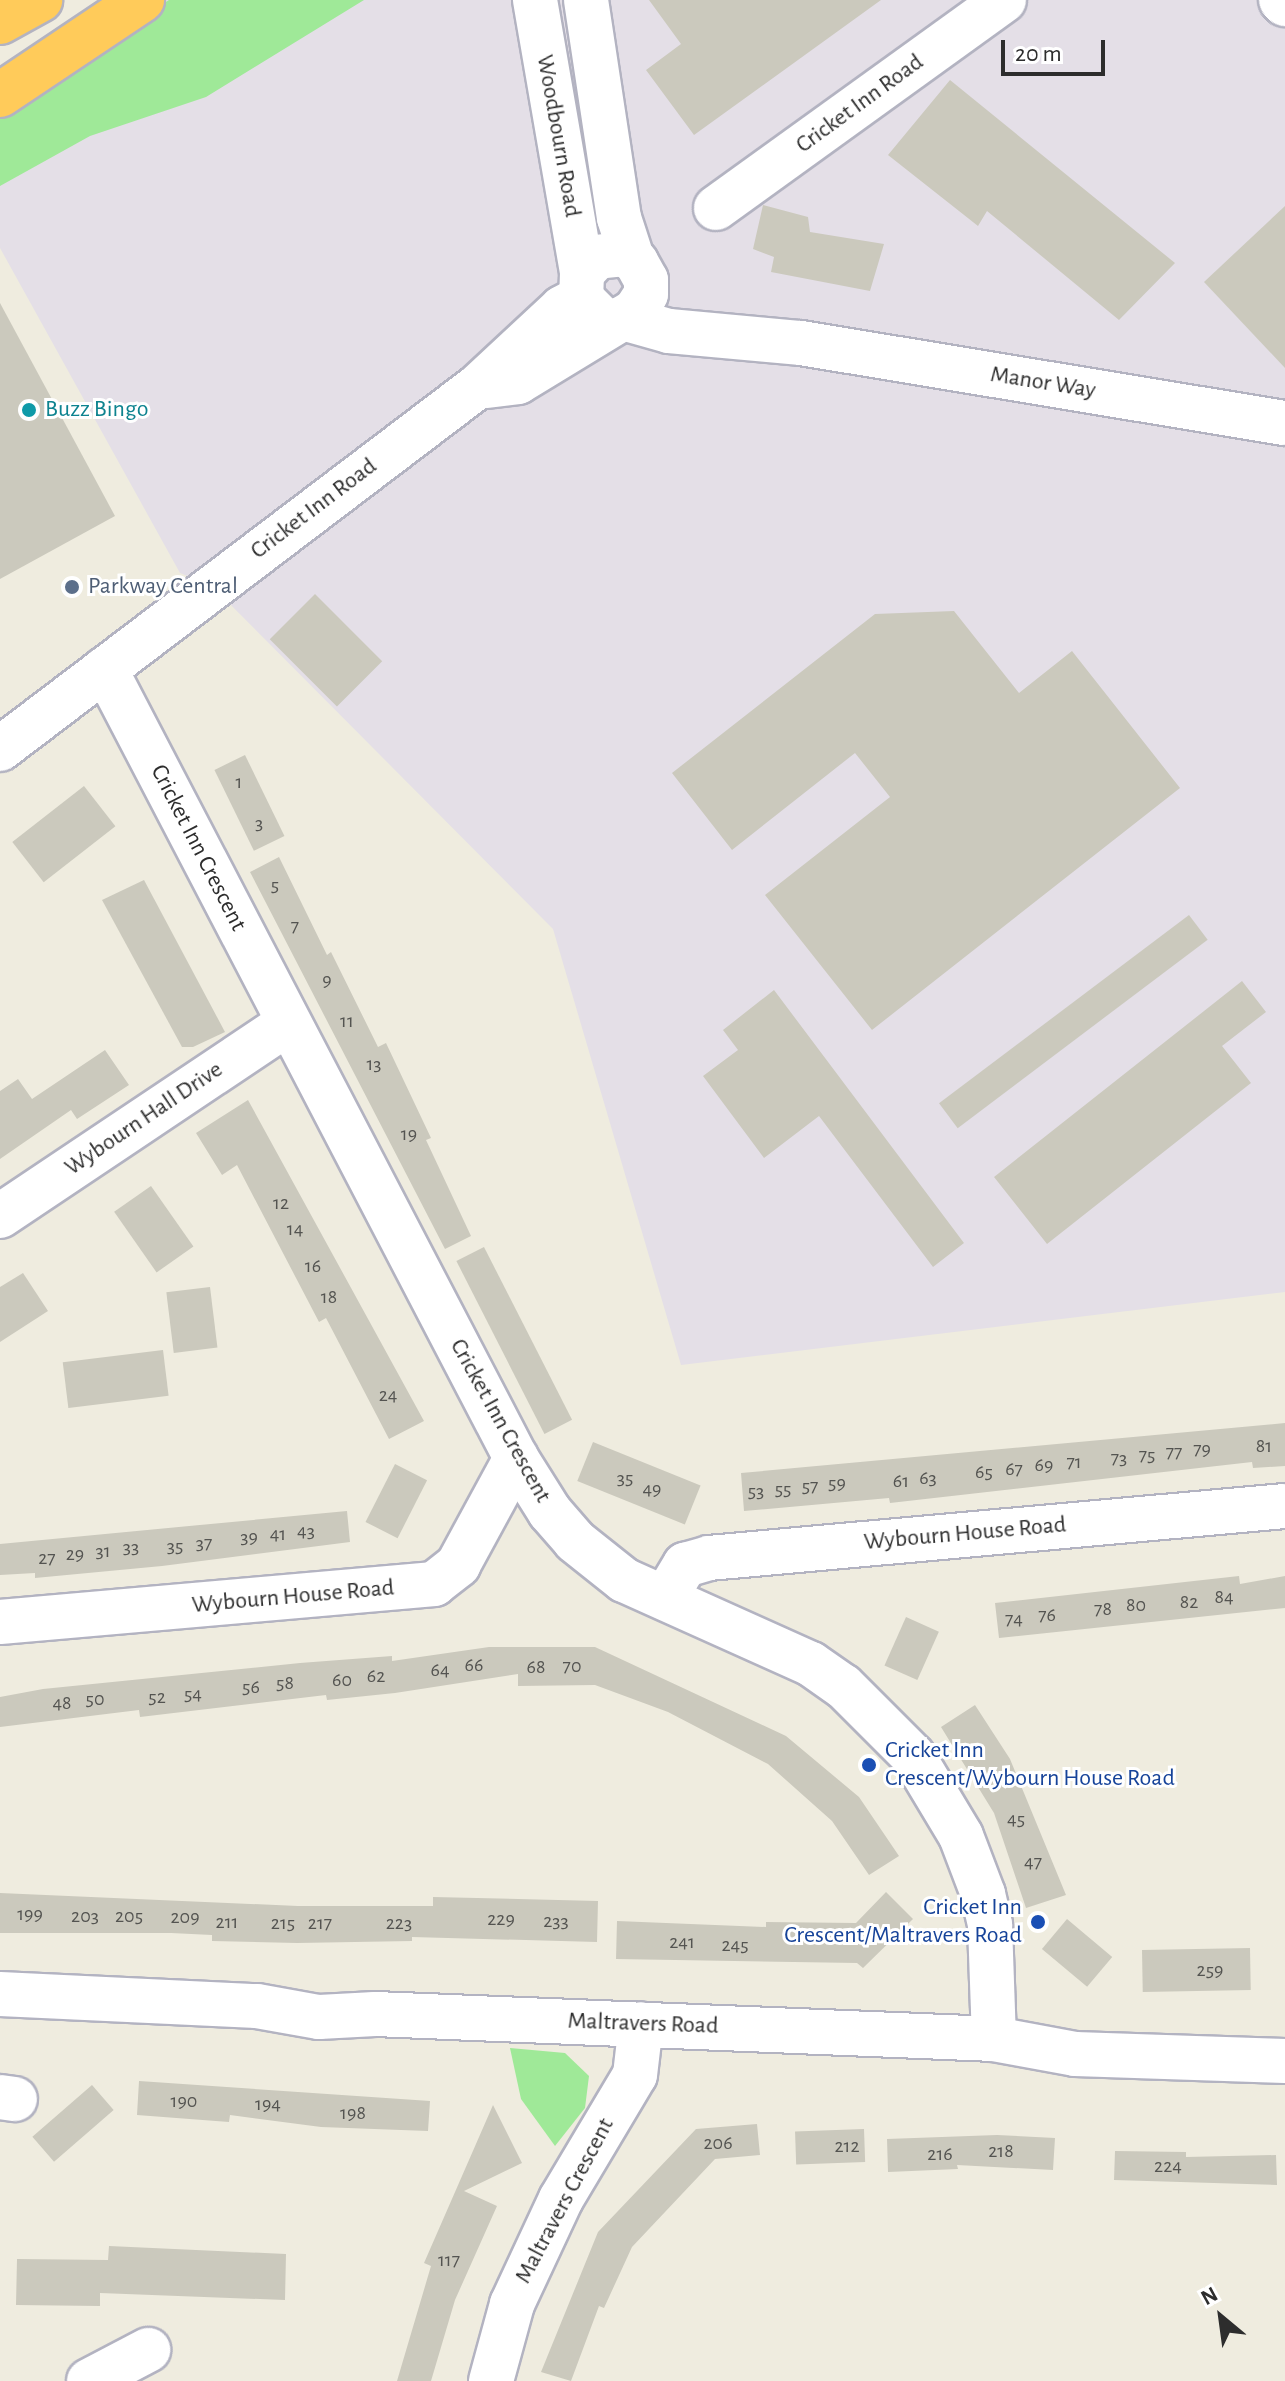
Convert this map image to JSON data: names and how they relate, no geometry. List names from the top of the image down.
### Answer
{
  "streets": {
    "street": [
      "Cricket Inn Road",
      "Woodbourn Road",
      "Manor Way",
      "Cricket Inn Crescent",
      "Wybourn Hall Drive",
      "Wybourn House Road",
      "Maltravers Road",
      "Maltravers Crescent"
    ]
  },
  "crossings": [
    ["Cricket Inn Road", "Woodbourn Road"],
    ["Cricket Inn Road", "Manor Way"],
    ["Cricket Inn Road", "Cricket Inn Crescent"],
    ["Woodbourn Road", "Manor Way"],
    ["Cricket Inn Crescent", "Wybourn Hall Drive"],
    ["Cricket Inn Crescent", "Wybourn House Road"],
    ["Cricket Inn Crescent", "Maltravers Road"],
    ["Maltravers Road", "Maltravers Crescent"]
  ],
  "places": [
    "Buzz Bingo",
    "Parkway Central",
    "Cricket Inn Crescent/Wybourn House Road",
    "Cricket Inn Crescent/Maltravers Road"
  ],
  "house_numbers": [
    "1",
    "3",
    "5",
    "7",
    "9",
    "11",
    "13",
    "19",
    "12",
    "14",
    "16",
    "18",
    "24",
    "81",
    "79",
    "77",
    "75",
    "73",
    "71",
    "69",
    "67",
    "65",
    "35",
    "63",
    "61",
    "59",
    "57",
    "49",
    "55",
    "53",
    "43",
    "41",
    "39",
    "37",
    "35",
    "33",
    "31",
    "29",
    "27",
    "84",
    "82",
    "80",
    "78",
    "76",
    "74",
    "66",
    "70",
    "68",
    "64",
    "62",
    "60",
    "58",
    "56",
    "54",
    "52",
    "50",
    "48",
    "45",
    "47",
    "199",
    "203",
    "205",
    "209",
    "229",
    "233",
    "211",
    "215",
    "217",
    "223",
    "241",
    "245",
    "259",
    "190",
    "194",
    "198",
    "206",
    "212",
    "218",
    "216",
    "224",
    "117"
  ],
  "scale_bar": "20 m",
  "north": "top left"
}
